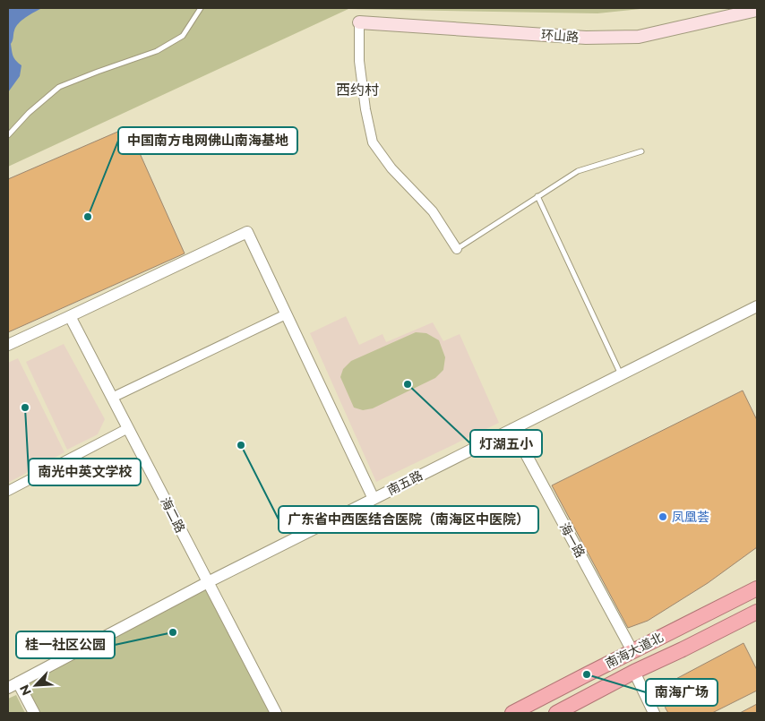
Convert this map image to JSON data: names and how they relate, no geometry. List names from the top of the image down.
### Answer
{
  "streets": {
    "highway": ["南海大道北"],
    "main road": ["环山路"],
    "street": ["南五路", "海二路", "海一路"]
  },
  "crossings": [
    ["南五路", "海二路"],
    ["南五路", "海一路"],
    ["海一路", "南海大道北"]
  ],
  "districts": ["西约村"],
  "places": [
    "中国南方电网佛山南海基地",
    "灯湖五小",
    "南光中英文学校",
    "广东省中西医结合医院（南海区中医院）",
    "凤凰荟",
    "桂一社区公园",
    "南海广场"
  ],
  "north": "bottom left"
}
